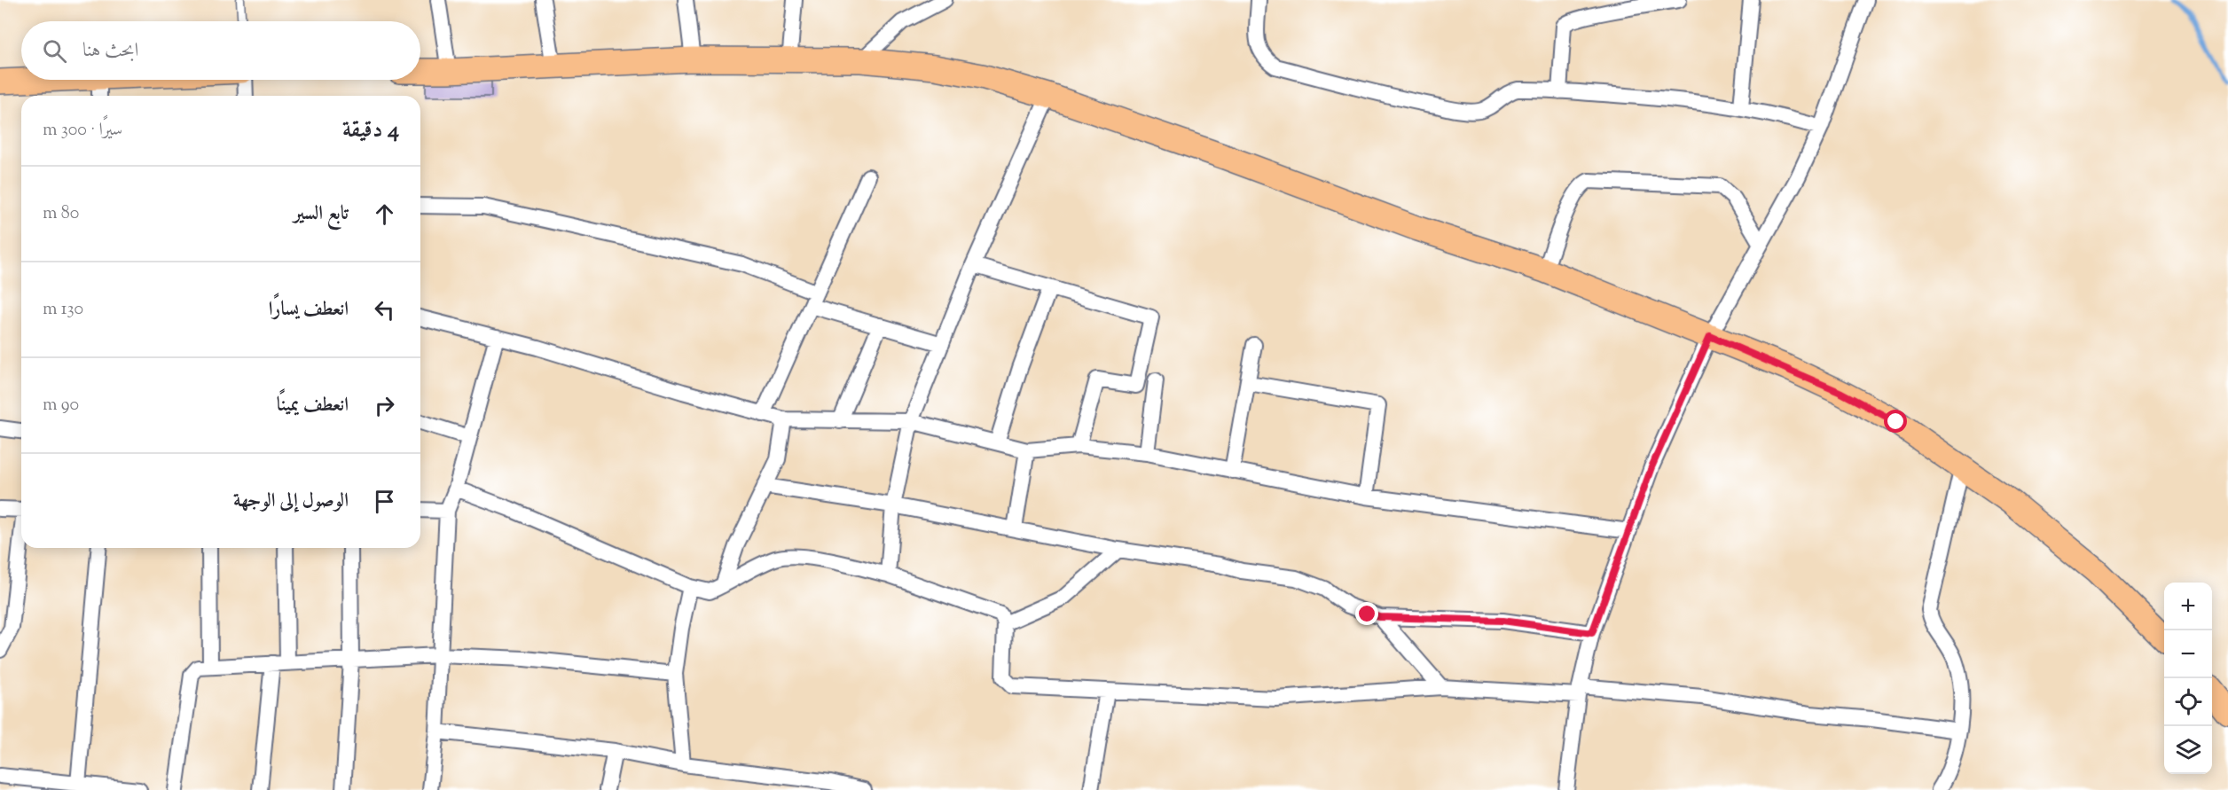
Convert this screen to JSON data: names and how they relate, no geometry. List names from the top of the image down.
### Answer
{
  "page": {
    "search": "ابحث هنا",
    "heading": ["4 دقيقة", "سيرًا · 300 m"],
    "list": [
      ["تابع السير", "80 m"],
      ["انعطف يسارًا", "130 m"],
      ["انعطف يمينًا", "90 m"],
      "الوصول إلى الوجهة"
    ],
    "map_buttons": ["+", "−"]
  }
}
